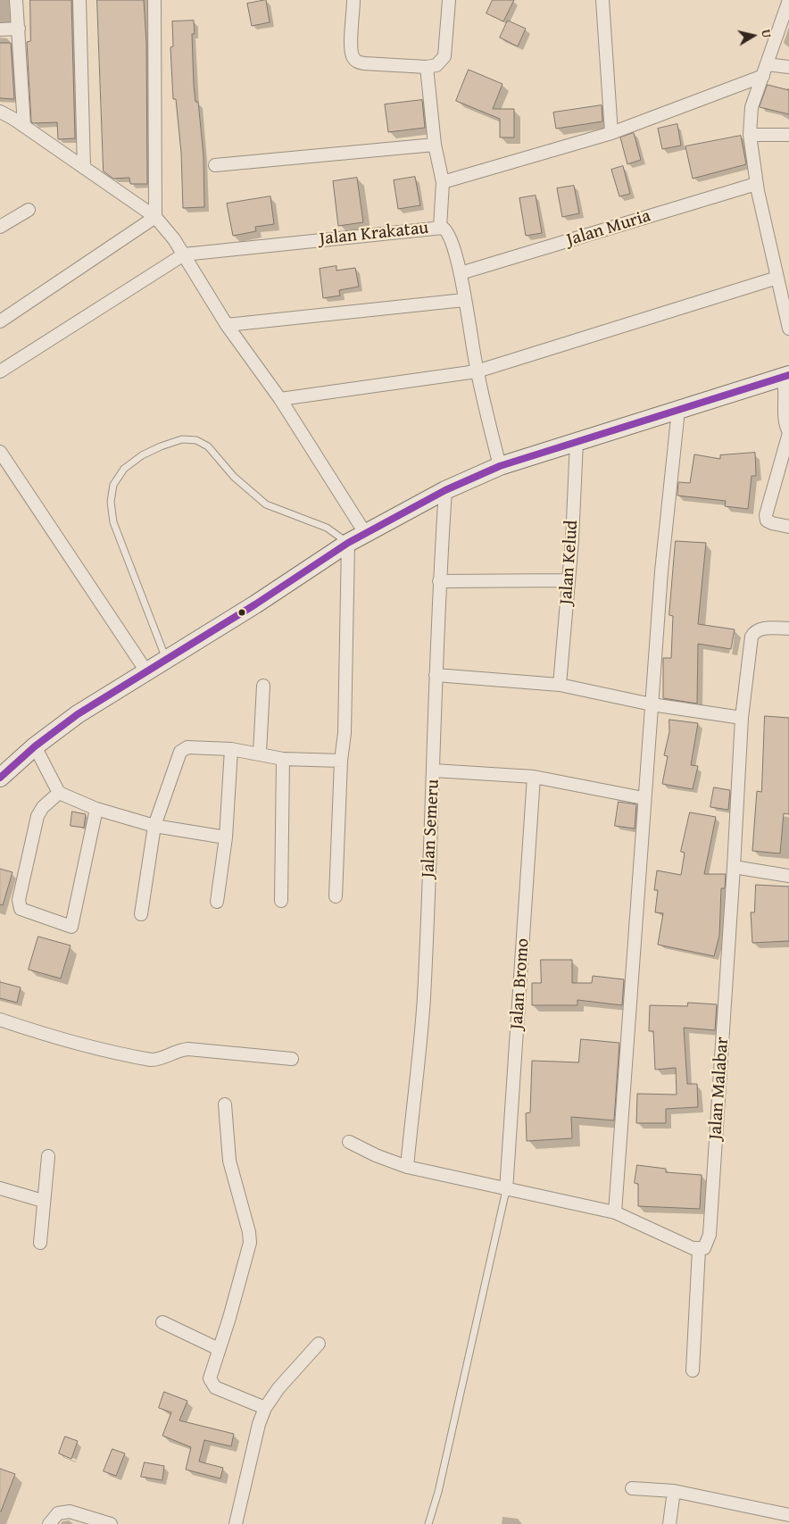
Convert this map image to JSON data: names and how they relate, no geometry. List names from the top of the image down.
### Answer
{
  "streets": {
    "street": [
      "Jalan Muria",
      "Jalan Krakatau",
      "Jalan Kelud",
      "Jalan Semeru",
      "Jalan Bromo",
      "Jalan Malabar"
    ]
  },
  "crossings": [
    ["Jalan Muria", "Jalan Krakatau"]
  ],
  "north": "right"
}
